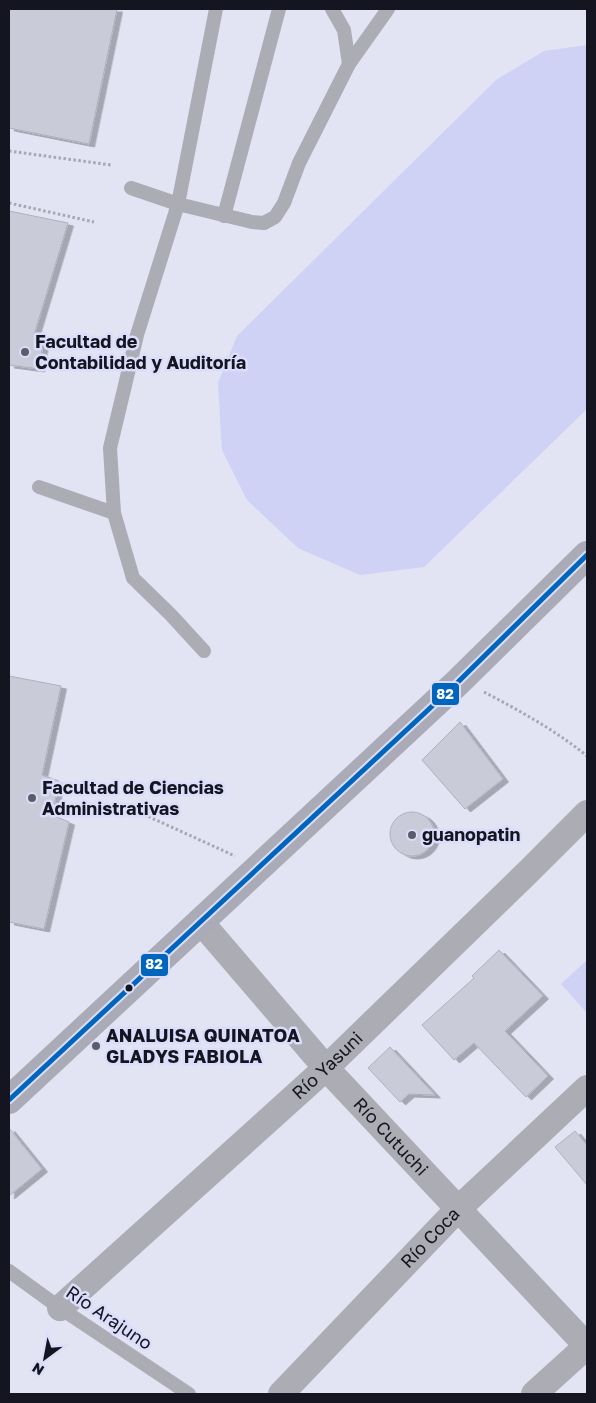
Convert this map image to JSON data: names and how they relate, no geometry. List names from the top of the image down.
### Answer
{
  "streets": {
    "street": ["Río Yasuni", "Río Cutuchi", "Río Coca"],
    "lane": ["Río Arajuno"]
  },
  "crossings": [
    ["Río Yasuni", "Río Cutuchi"],
    ["Río Yasuni", "Río Arajuno"],
    ["Río Cutuchi", "Río Coca"]
  ],
  "places": [
    "Facultad de Contabilidad y Auditoría",
    "Facultad de Ciencias Administrativas",
    "guanopatin",
    "ANALUISA QUINATOA GLADYS FABIOLA"
  ],
  "lines": ["transit line 82"],
  "north": "bottom left"
}
